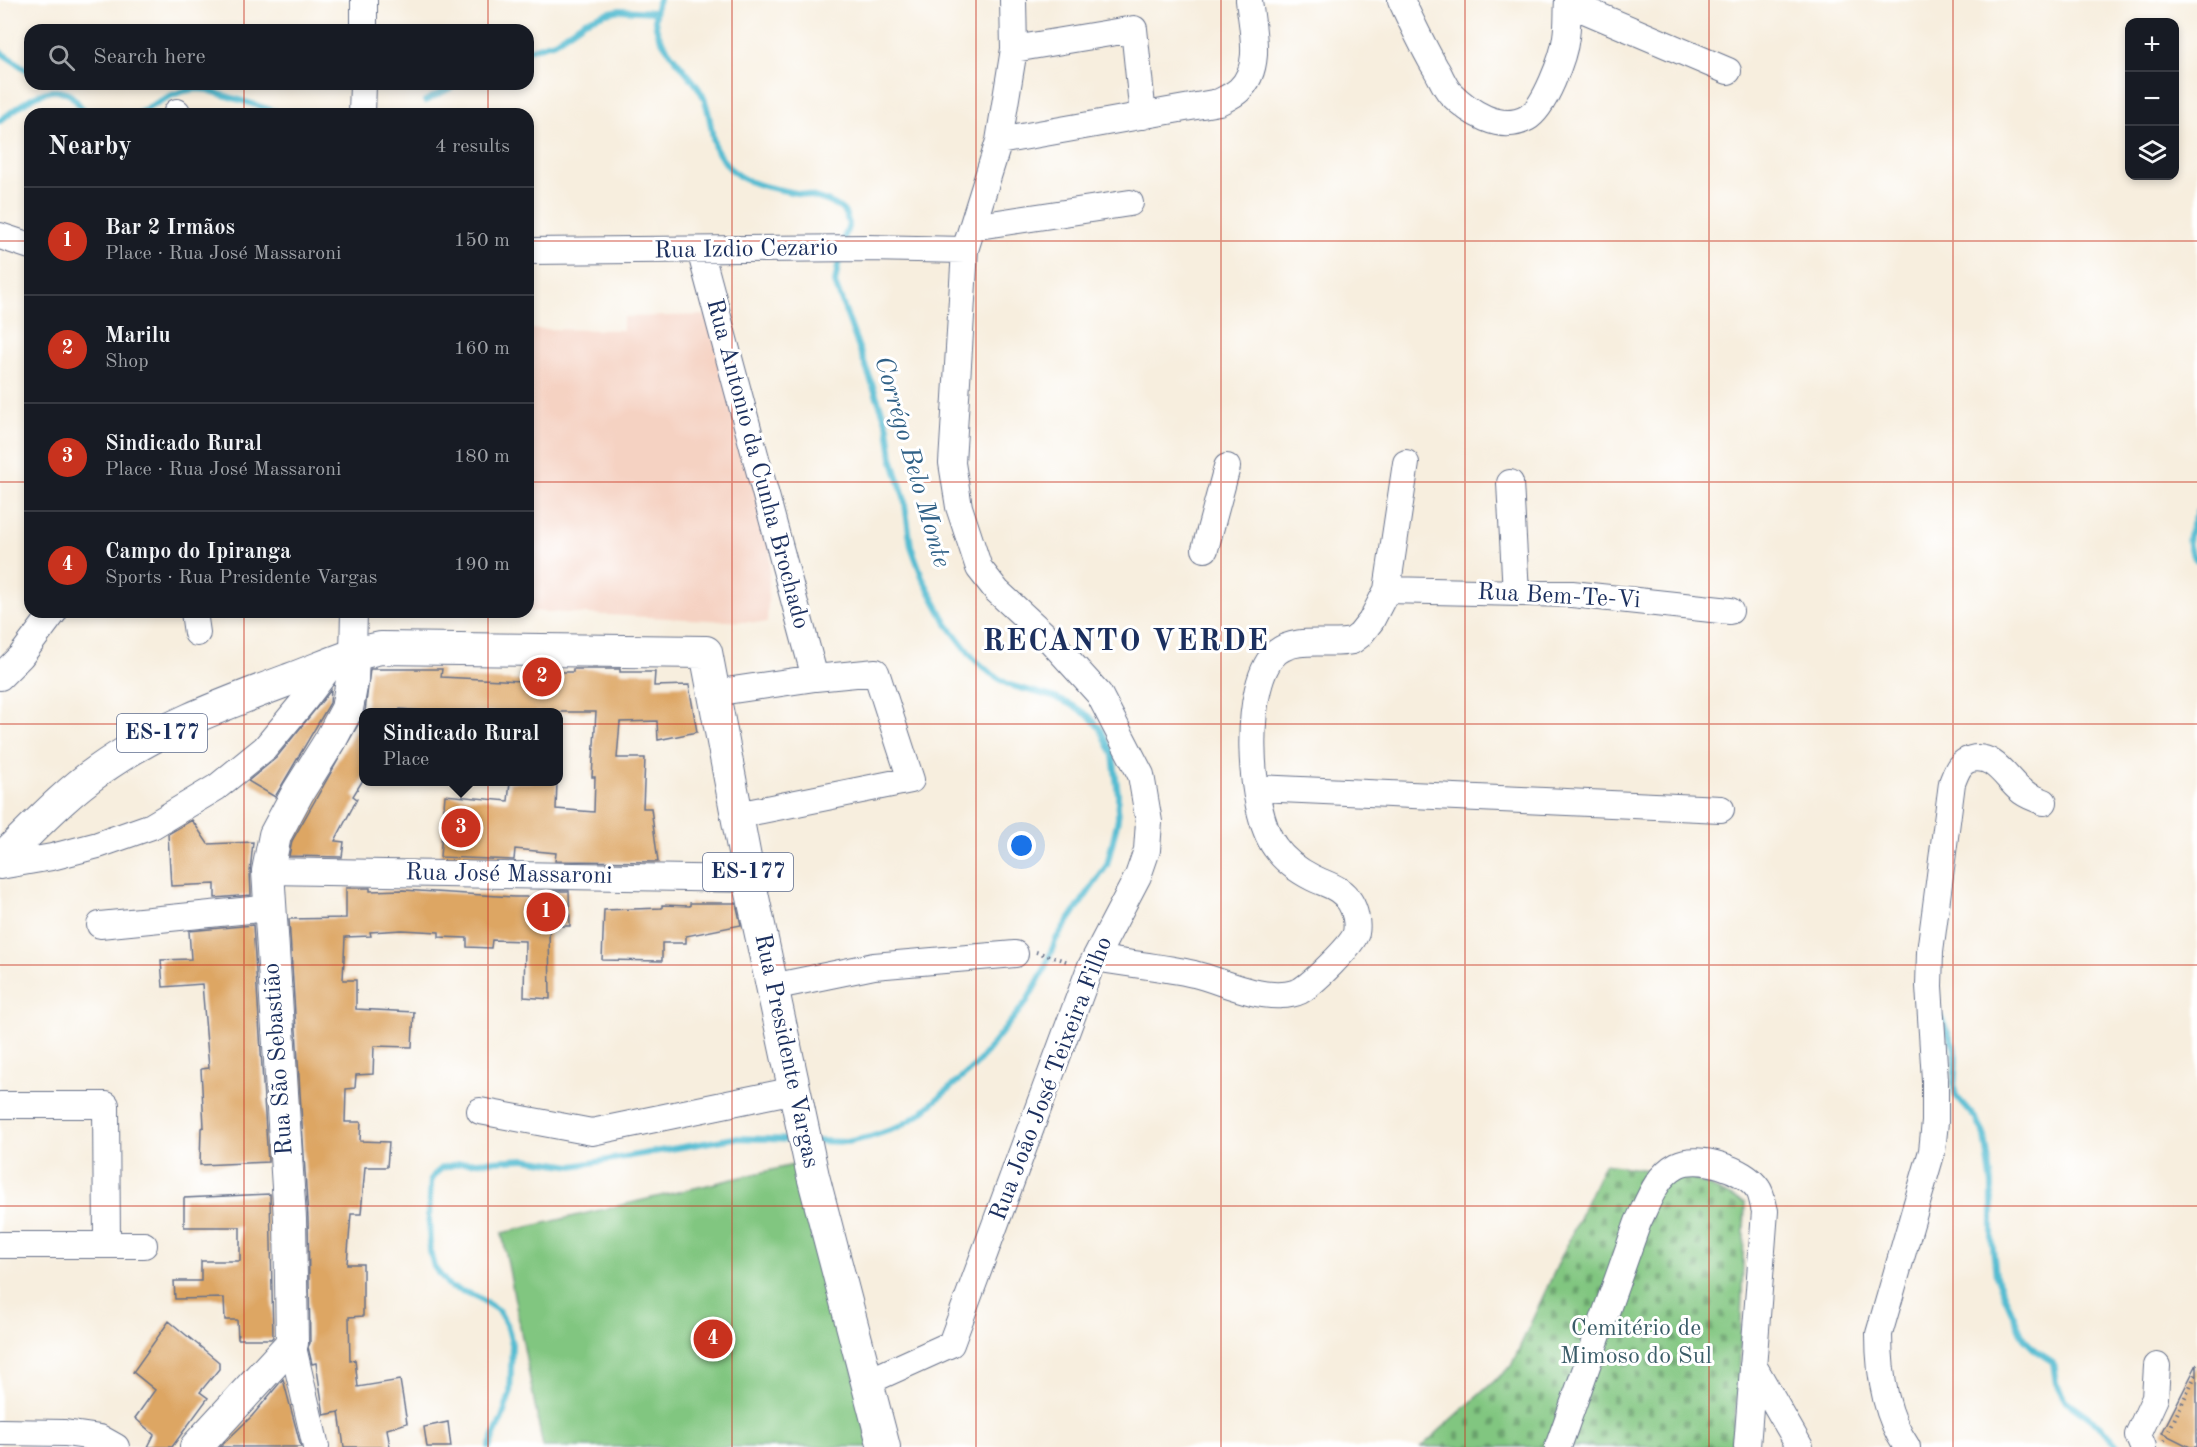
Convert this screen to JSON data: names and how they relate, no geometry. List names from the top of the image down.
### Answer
{
  "streets": {
    "main road": ["ES-177", "Rua Presidente Vargas", "Rua São Sebastião"],
    "street": [
      "Rua Izdio Cezario",
      "Rua Antonio da Cunha Brochado",
      "Rua Bem-Te-Vi",
      "Rua José Massaroni",
      "Rua João José Teixeira Filho"
    ]
  },
  "crossings": [
    ["Rua Izdio Cezario", "Rua Antonio da Cunha Brochado"],
    ["Rua Izdio Cezario", "Rua João José Teixeira Filho"],
    ["ES-177", "Rua Presidente Vargas"],
    ["ES-177", "Rua São Sebastião"],
    ["Rua José Massaroni", "Rua Presidente Vargas"],
    ["Rua José Massaroni", "Rua São Sebastião"],
    ["Rua Presidente Vargas", "Rua São Sebastião"],
    ["Rua Presidente Vargas", "Rua João José Teixeira Filho"]
  ],
  "districts": ["RECANTO VERDE"],
  "water": ["Corrégo Belo Monte"],
  "parks": ["Cemitério de Mimoso do Sul"],
  "page": {
    "map_buttons": ["+", "−"],
    "search": "Search here",
    "heading": ["Nearby", "4 results"],
    "list": [
      {
        "mark": "1",
        "name": "Bar 2 Irmãos",
        "note": "Place · Rua José Massaroni",
        "value": "150 m"
      },
      {
        "mark": "2",
        "name": "Marilu",
        "note": "Shop",
        "value": "160 m"
      },
      {
        "mark": "3",
        "name": "Sindicado Rural",
        "note": "Place · Rua José Massaroni",
        "value": "180 m"
      },
      {
        "mark": "4",
        "name": "Campo do Ipiranga",
        "note": "Sports · Rua Presidente Vargas",
        "value": "190 m"
      }
    ],
    "pins": [
      "2",
      "3",
      "1",
      "4"
    ],
    "popup": ["Sindicado Rural", "Place"]
  }
}
